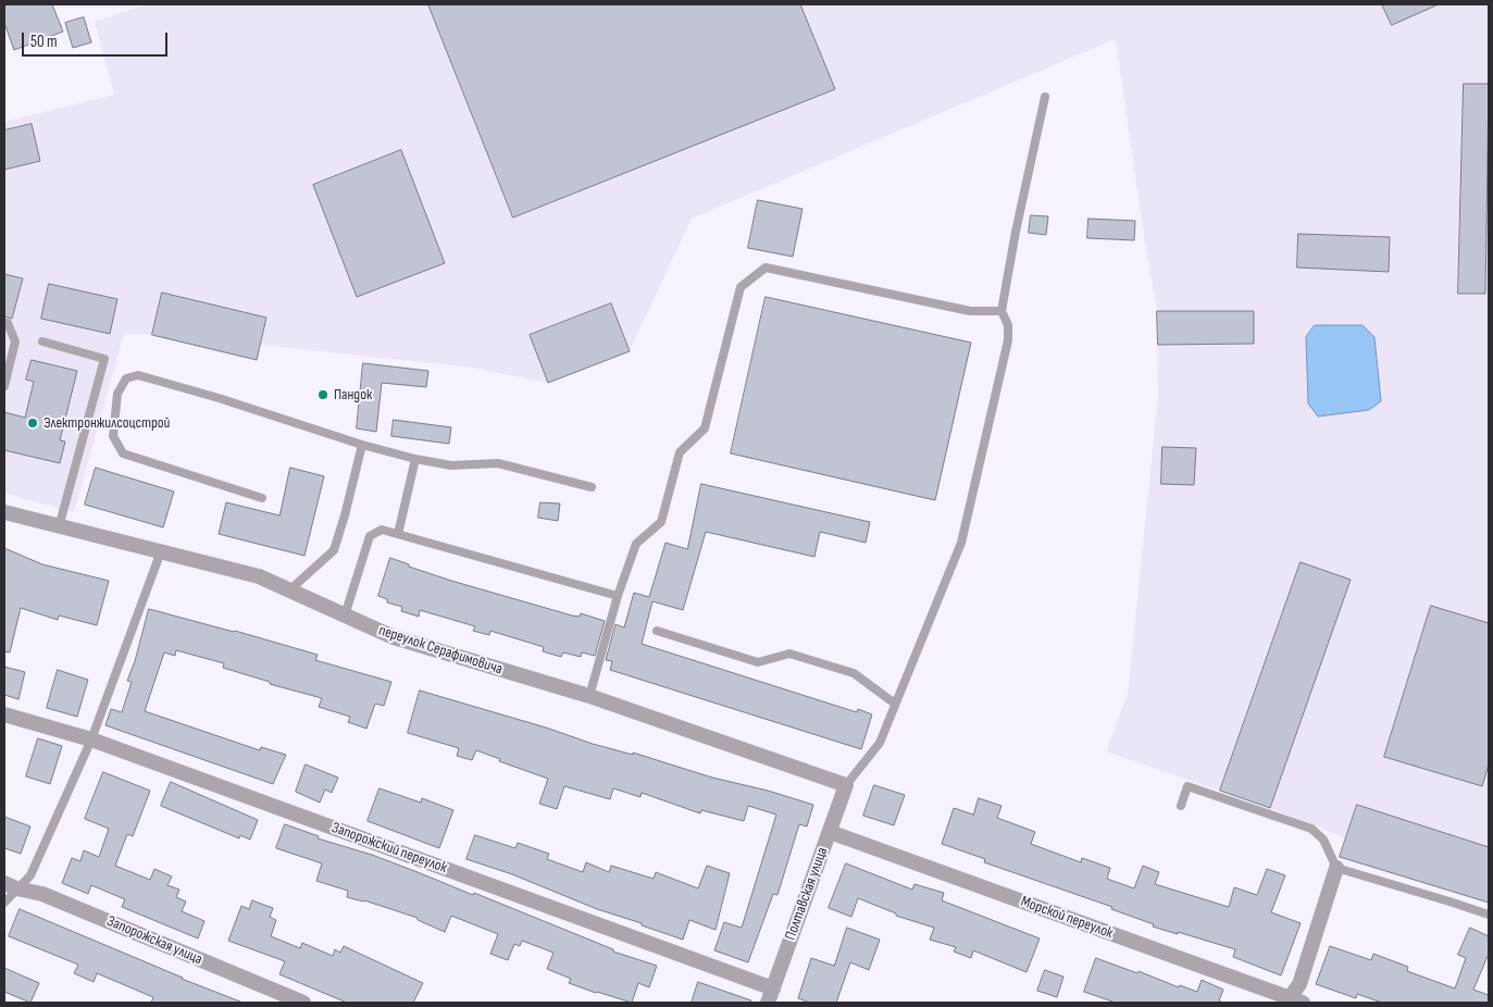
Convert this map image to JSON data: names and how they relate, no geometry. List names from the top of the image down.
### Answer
{
  "streets": {
    "street": [
      "переулок Серафимовича",
      "Запорожский переулок",
      "Полтавская улица",
      "Морской переулок",
      "Запорожская улица"
    ]
  },
  "crossings": [
    ["переулок Серафимовича", "Полтавская улица"],
    ["Запорожский переулок", "Полтавская улица"],
    ["Полтавская улица", "Морской переулок"]
  ],
  "places": ["Пандок", "Электронжилсоцстрой"],
  "scale_bar": "50 m"
}
